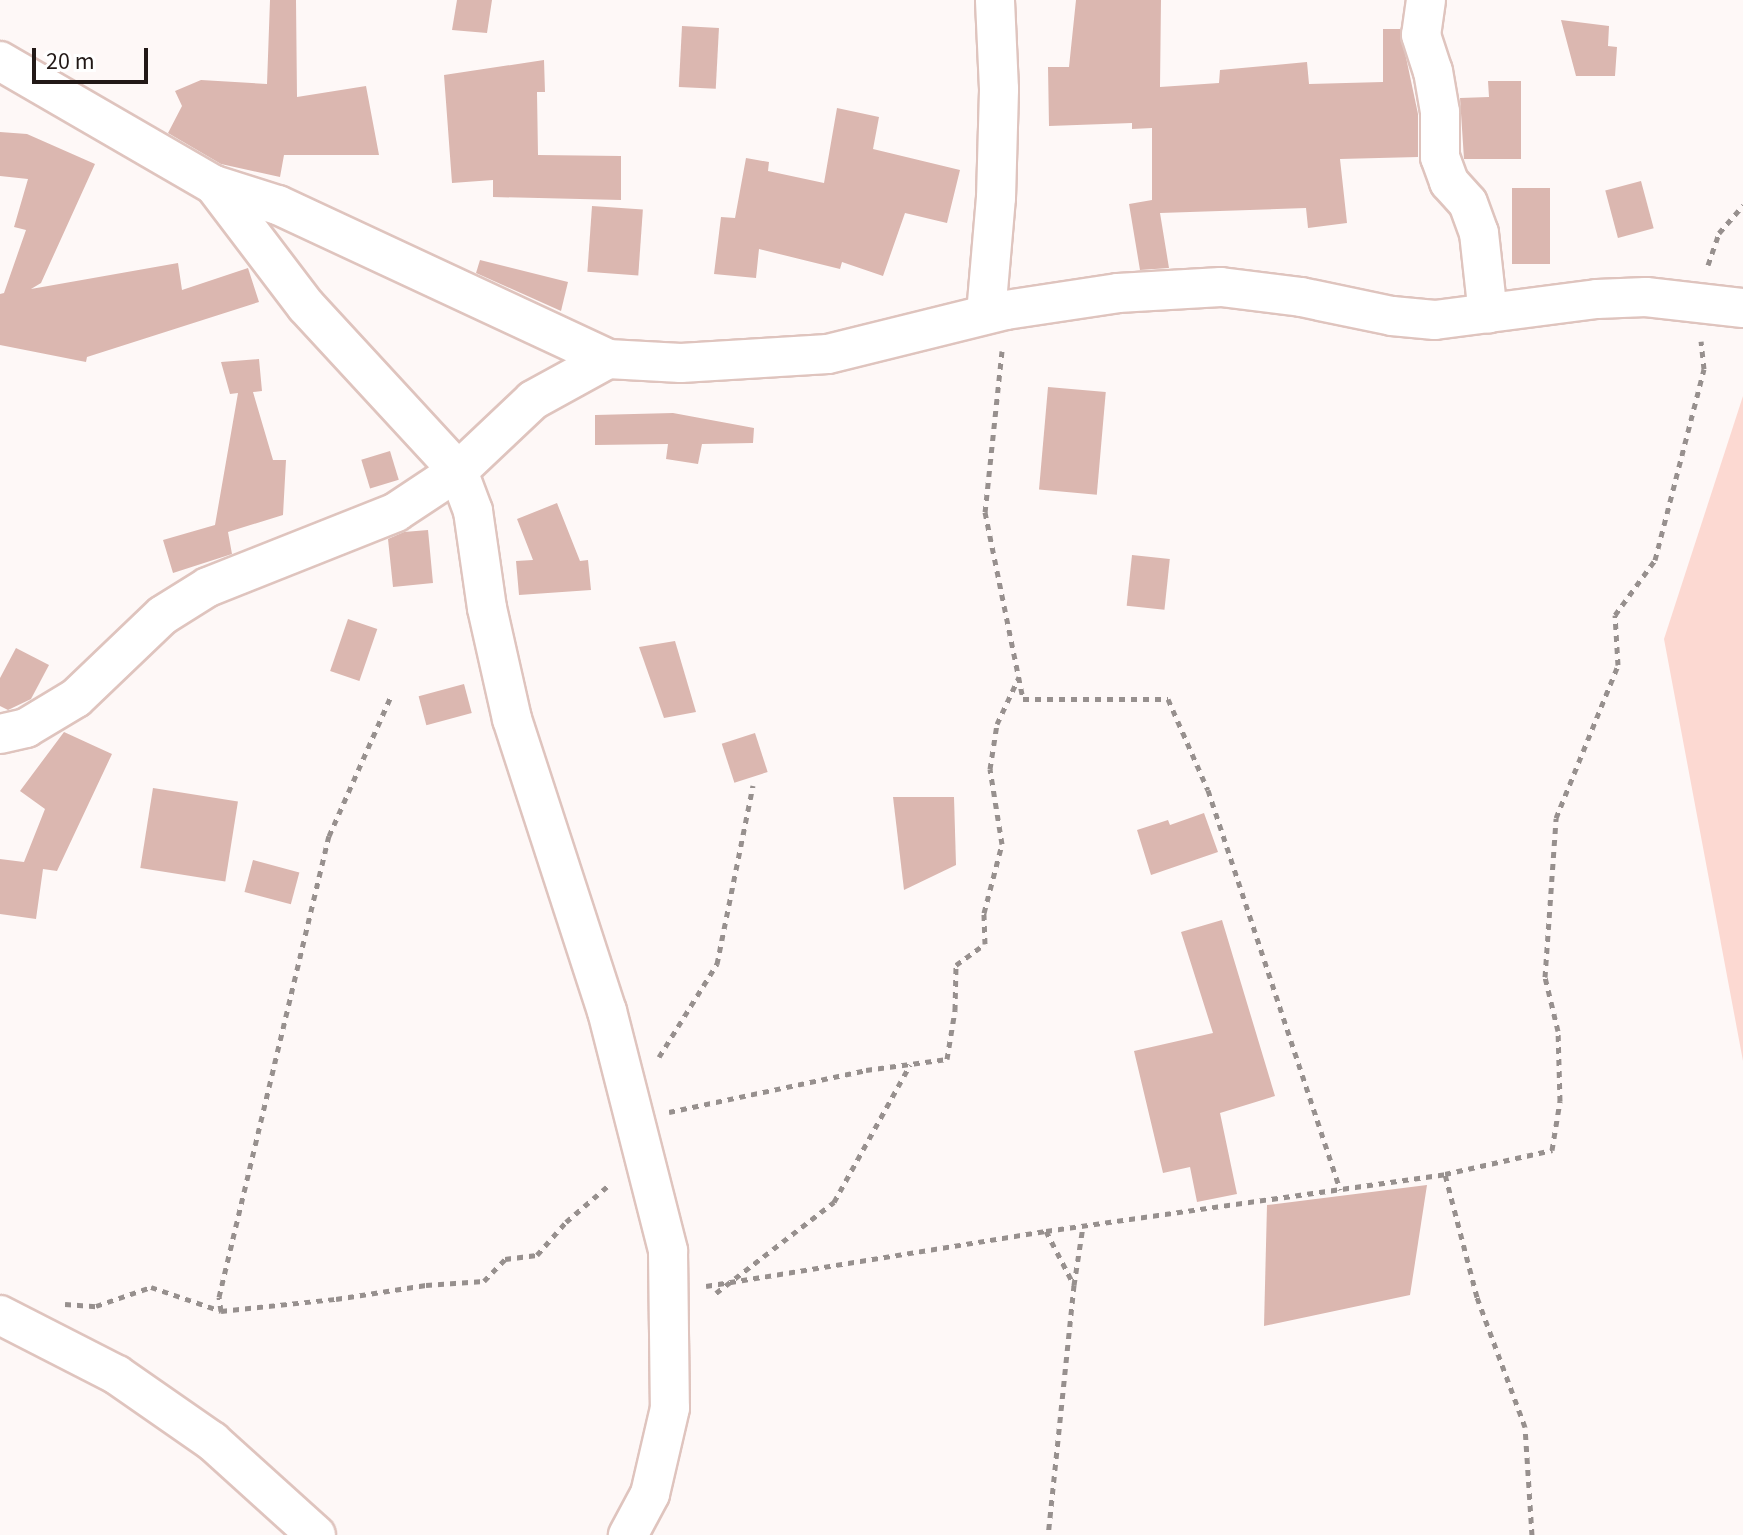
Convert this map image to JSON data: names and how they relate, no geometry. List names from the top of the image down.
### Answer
{
  "scale_bar": "20 m"
}
